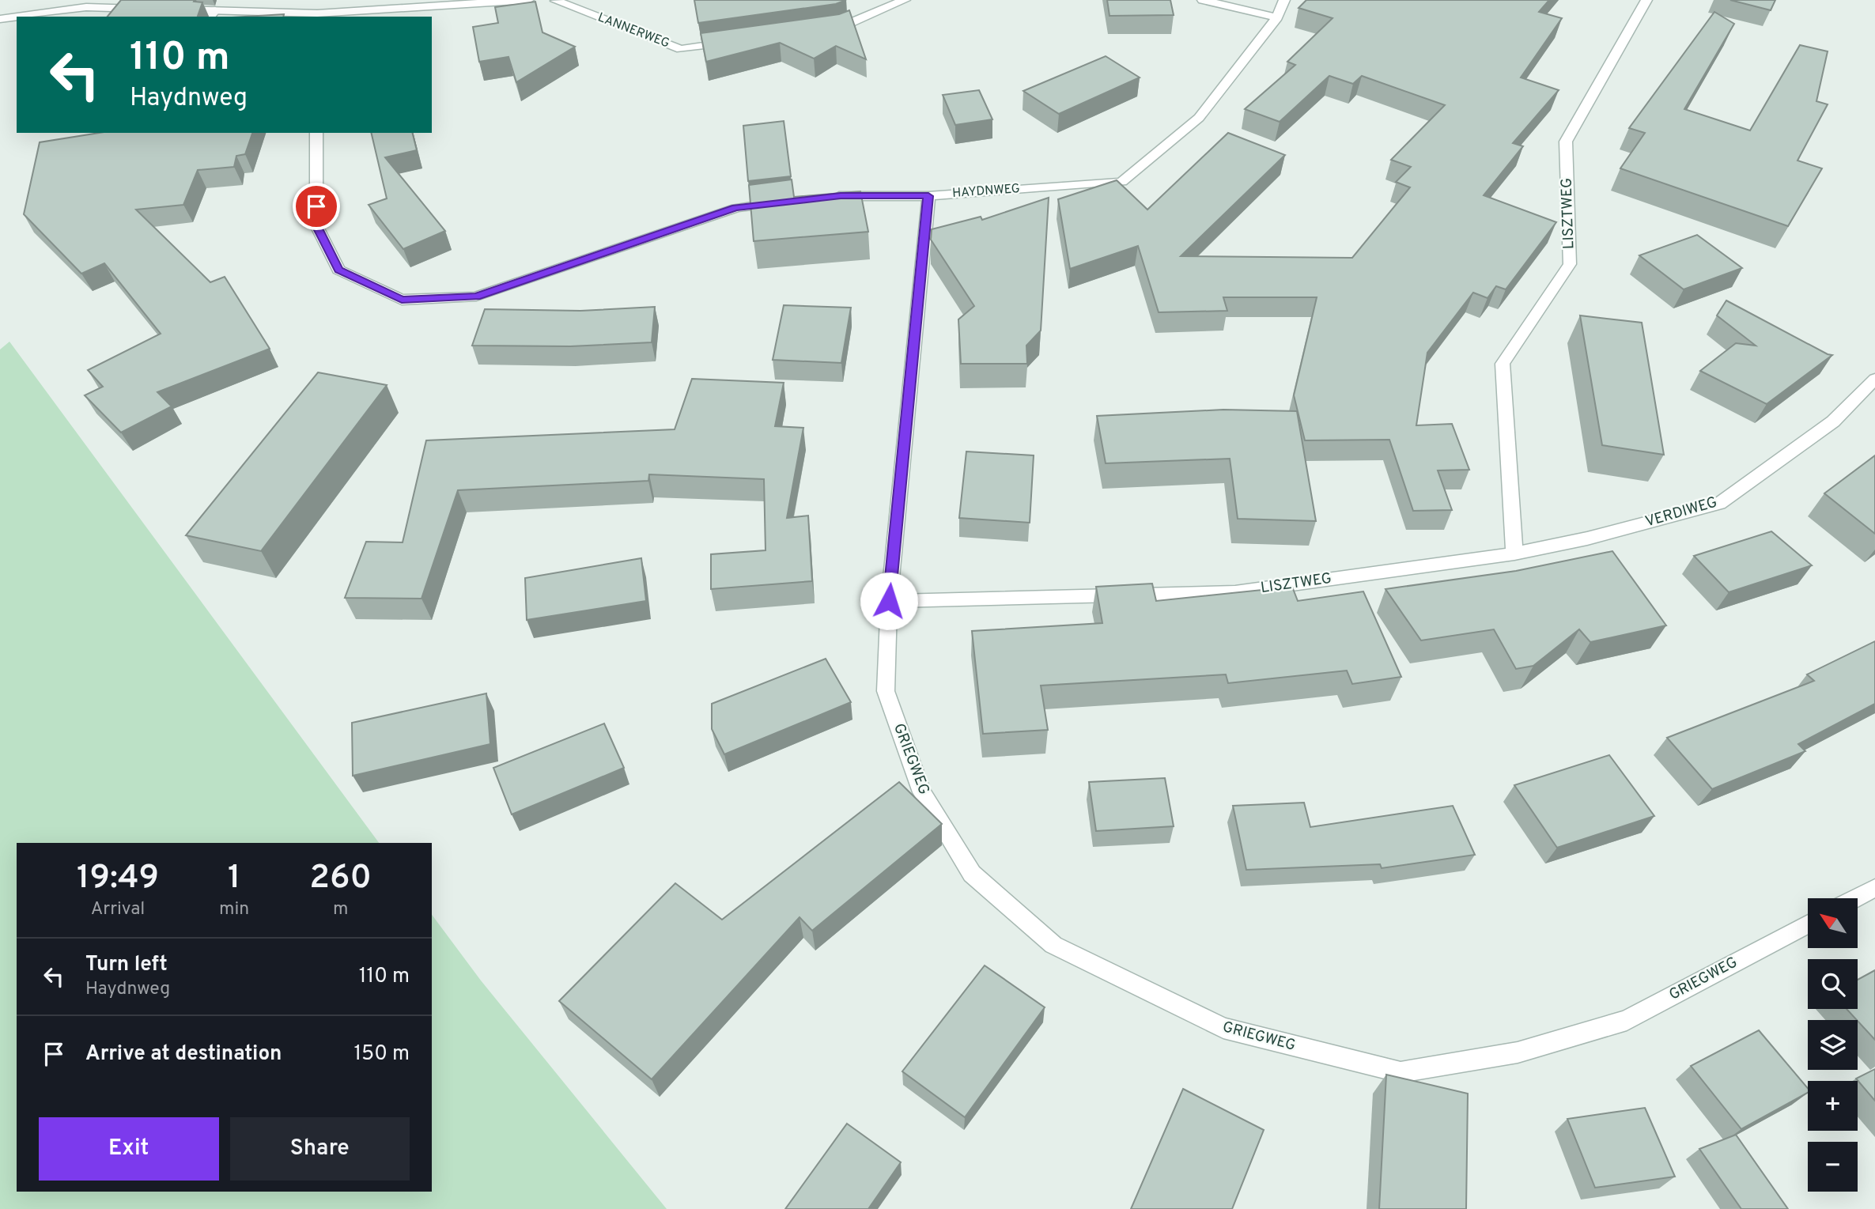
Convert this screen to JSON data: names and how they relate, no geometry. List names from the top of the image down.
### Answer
{
  "streets": {
    "street": [
      "LANNERWEG",
      "HAYDNWEG",
      "LISZTWEG",
      "VERDIWEG",
      "GRIEGWEG"
    ]
  },
  "crossings": [
    ["LISZTWEG", "VERDIWEG"],
    ["LISZTWEG", "GRIEGWEG"]
  ],
  "north": "top left",
  "page": {
    "turn": ["110 m", "Haydnweg"],
    "eta": [
      "19:49",
      "Arrival",
      "1",
      "min",
      "260",
      "m"
    ],
    "map_buttons": ["+", "−"],
    "list": [
      {
        "name": "Turn left",
        "note": "Haydnweg",
        "value": "110 m"
      },
      {
        "name": "Arrive at destination",
        "value": "150 m"
      }
    ],
    "buttons": ["Exit", "Share"]
  }
}
